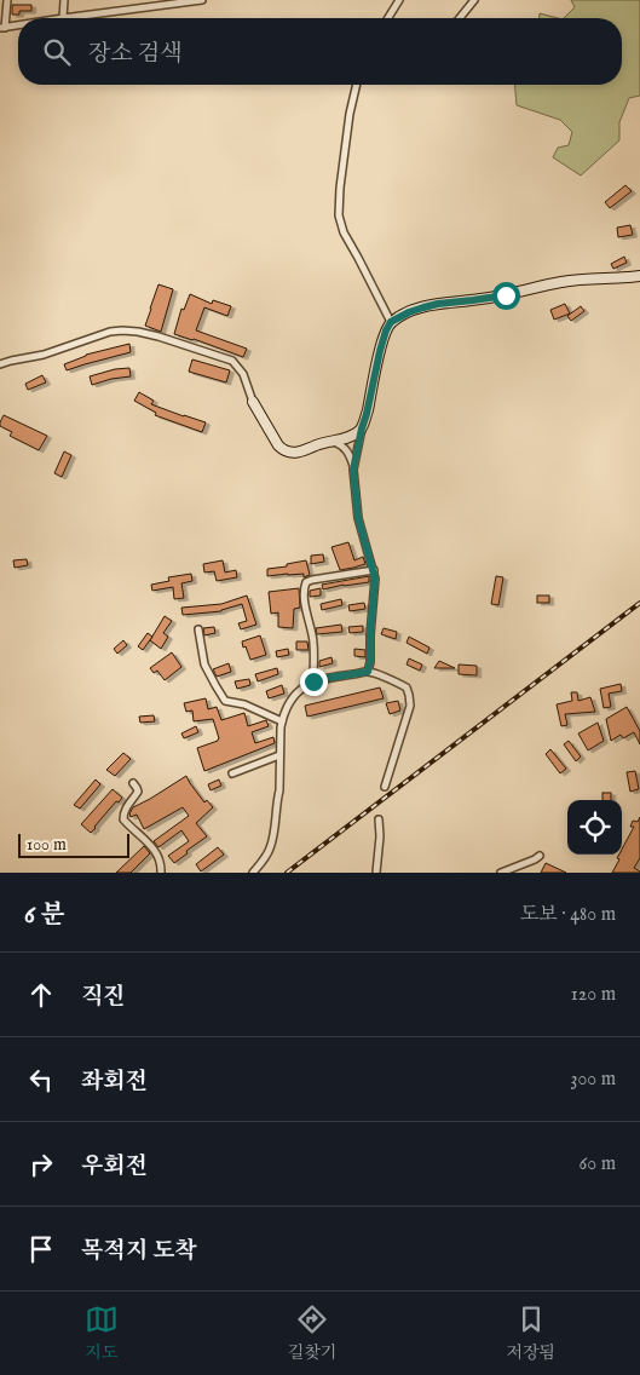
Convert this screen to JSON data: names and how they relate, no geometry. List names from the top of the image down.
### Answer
{
  "scale_bar": "100 m",
  "page": {
    "search": "장소 검색",
    "scale": "100 m",
    "heading": ["6 분", "도보 · 480 m"],
    "list": [
      ["직진", "120 m"],
      ["좌회전", "300 m"],
      ["우회전", "60 m"],
      "목적지 도착"
    ],
    "nav": ["지도", "길찾기", "저장됨"]
  }
}
